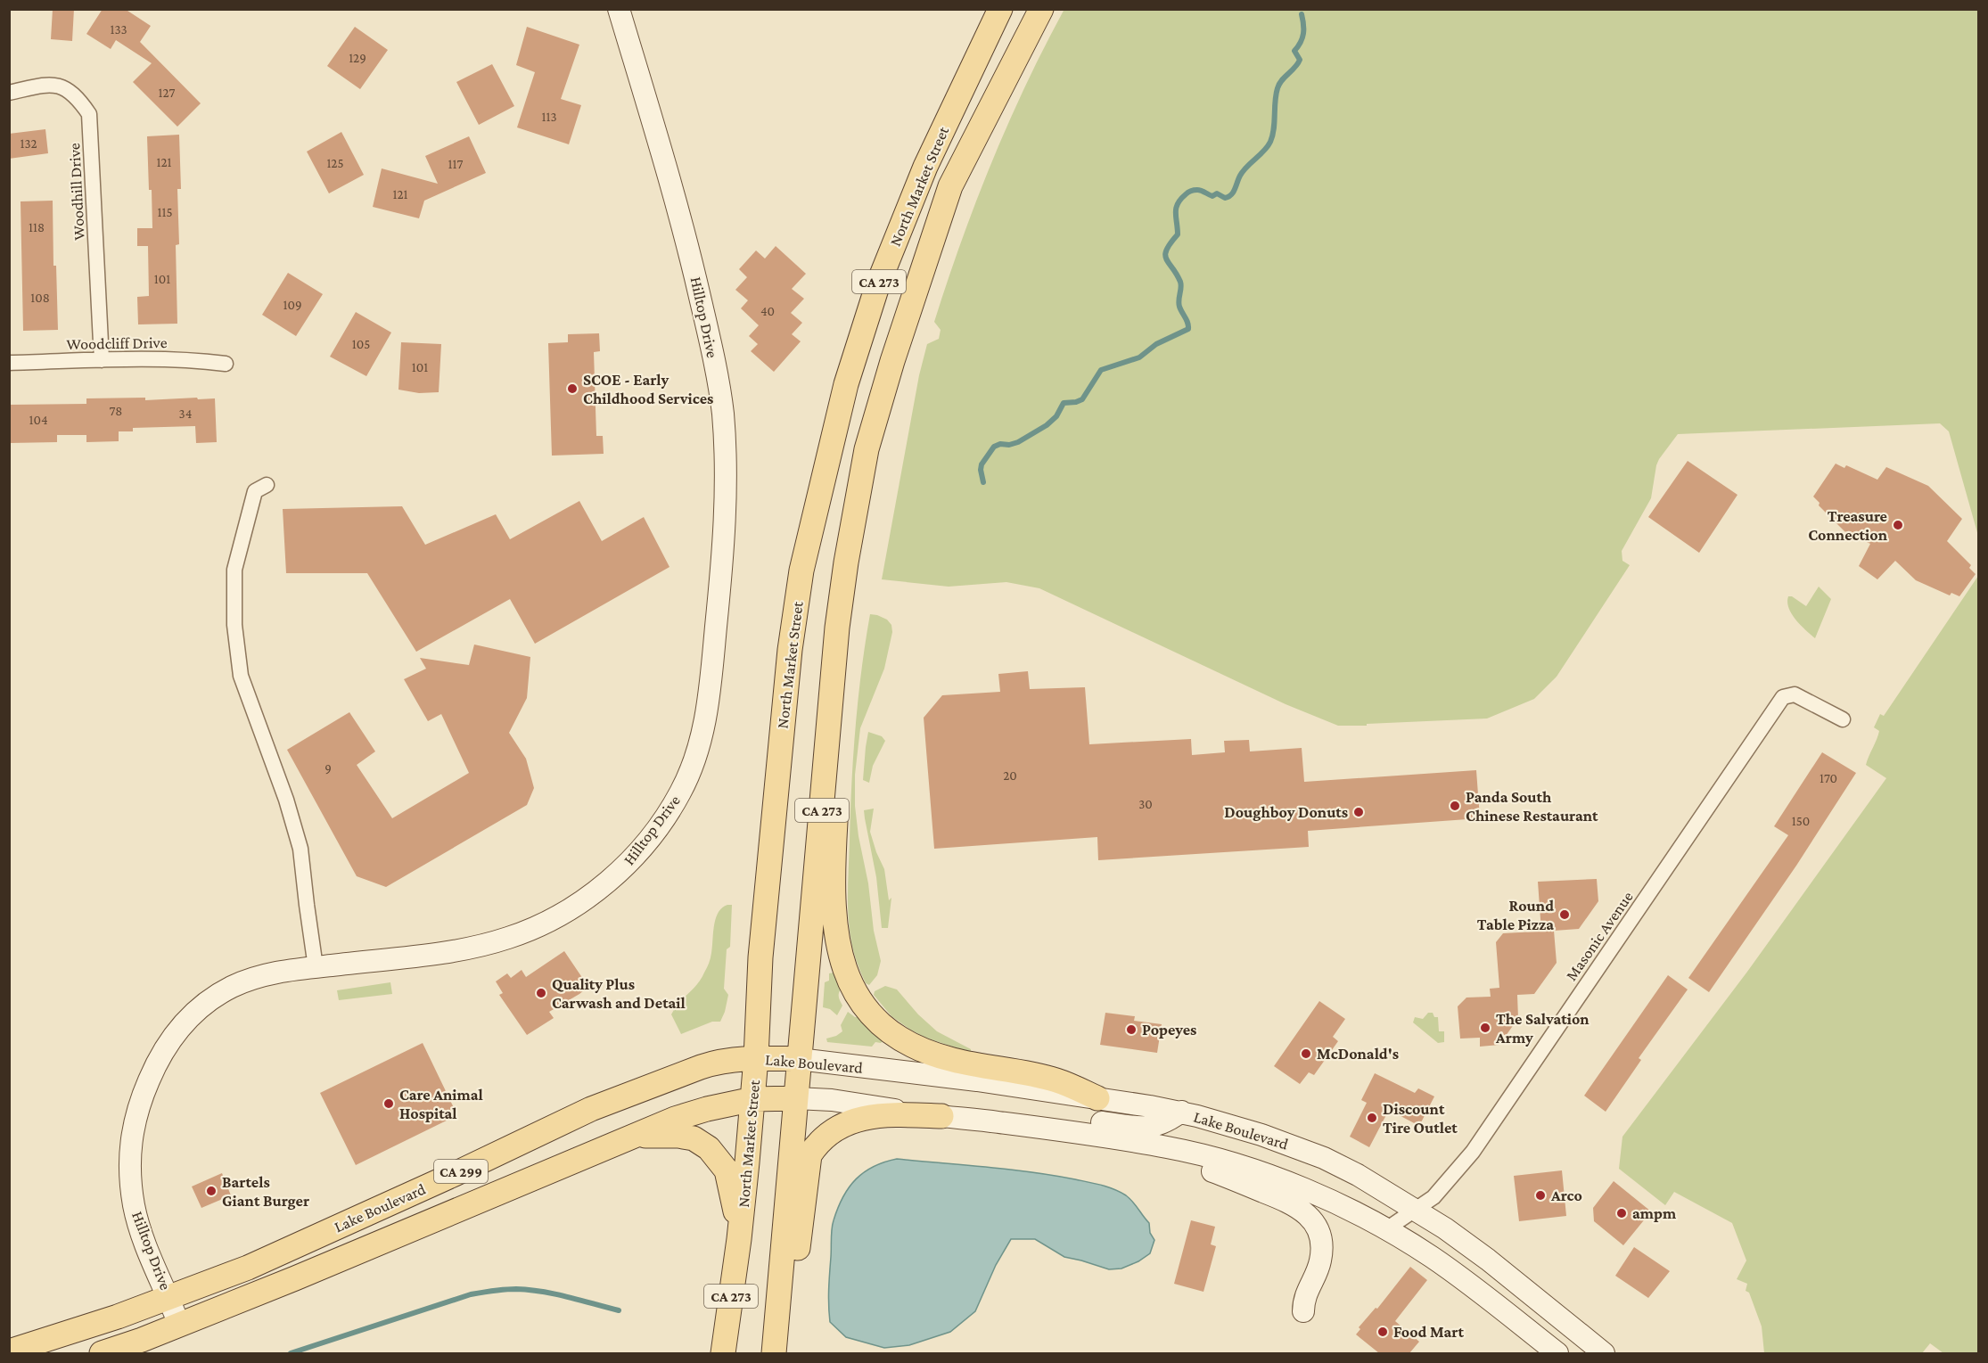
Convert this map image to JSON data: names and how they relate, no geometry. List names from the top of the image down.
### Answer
{
  "streets": {
    "main road": [
      "North Market Street",
      "CA 273",
      "Hilltop Drive",
      "Lake Boulevard",
      "CA 299"
    ],
    "street": ["Woodhill Drive", "Woodcliff Drive", "Masonic Avenue"]
  },
  "crossings": [
    ["North Market Street", "Lake Boulevard"],
    ["Woodhill Drive", "Woodcliff Drive"],
    ["Hilltop Drive", "Lake Boulevard"],
    ["Masonic Avenue", "Lake Boulevard"]
  ],
  "places": [
    "SCOE - Early Childhood Services",
    "Treasure Connection",
    "Panda South Chinese Restaurant",
    "Doughboy Donuts",
    "Round Table Pizza",
    "Quality Plus Carwash and Detail",
    "The Salvation Army",
    "Popeyes",
    "McDonald's",
    "Care Animal Hospital",
    "Discount Tire Outlet",
    "Bartels Giant Burger",
    "Arco",
    "ampm",
    "Food Mart"
  ],
  "house_numbers": [
    "133",
    "129",
    "127",
    "113",
    "132",
    "121",
    "125",
    "117",
    "121",
    "115",
    "118",
    "101",
    "108",
    "109",
    "40",
    "105",
    "101",
    "78",
    "34",
    "104",
    "9",
    "20",
    "170",
    "30",
    "150"
  ]
}
